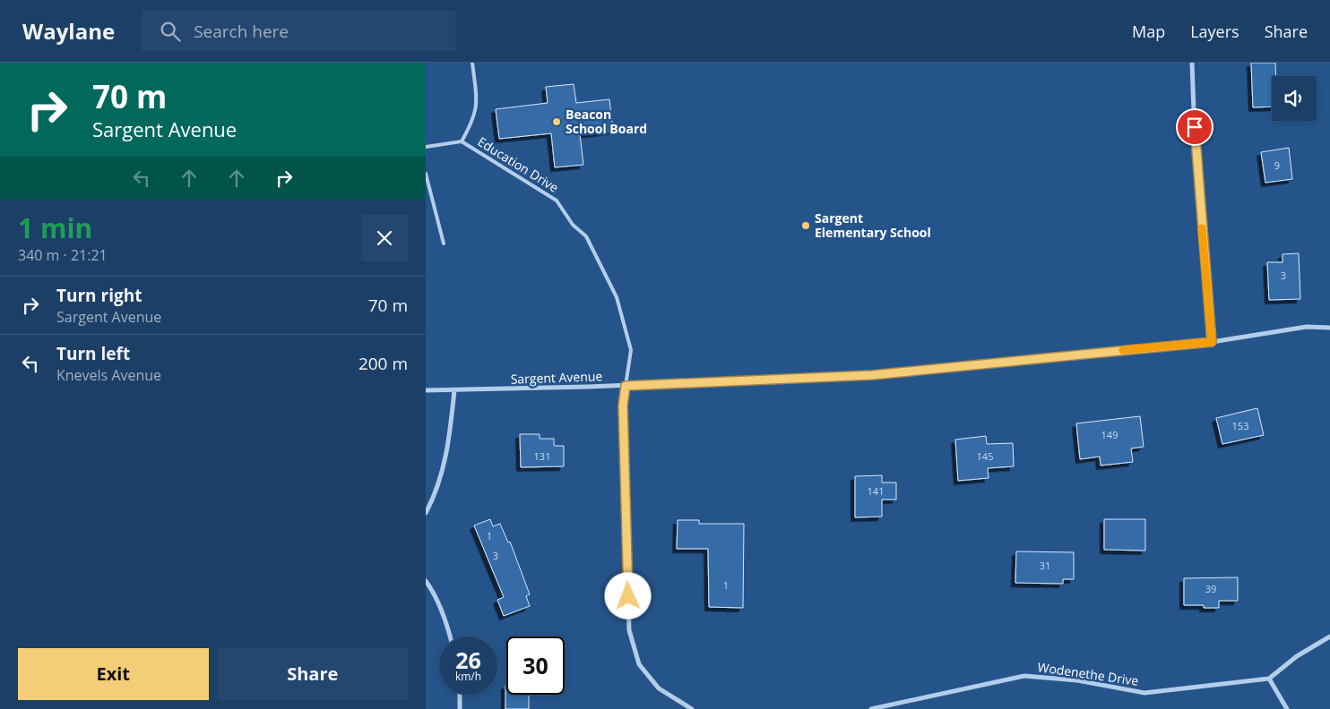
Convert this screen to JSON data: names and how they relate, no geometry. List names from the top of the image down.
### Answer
{
  "streets": {
    "street": ["Sargent Avenue", "Wodenethe Drive"],
    "lane": ["Education Drive"]
  },
  "crossings": [
    ["Education Drive", "Sargent Avenue"]
  ],
  "places": ["Beacon School Board", "Sargent Elementary School"],
  "house_numbers": [
    "9",
    "3",
    "153",
    "149",
    "131",
    "145",
    "141",
    "1",
    "3",
    "31",
    "1",
    "39"
  ],
  "page": {
    "header": "Waylane",
    "search": "Search here",
    "nav": ["Map", "Layers", "Share"],
    "turn": ["70 m", "Sargent Avenue"],
    "heading": ["1 min", "340 m · 21:21"],
    "list": [
      {
        "name": "Turn right",
        "note": "Sargent Avenue",
        "value": "70 m"
      },
      {
        "name": "Turn left",
        "note": "Knevels Avenue",
        "value": "200 m"
      }
    ],
    "speed": "26 km/h",
    "limit": "30",
    "buttons": ["Exit", "Share"]
  }
}
